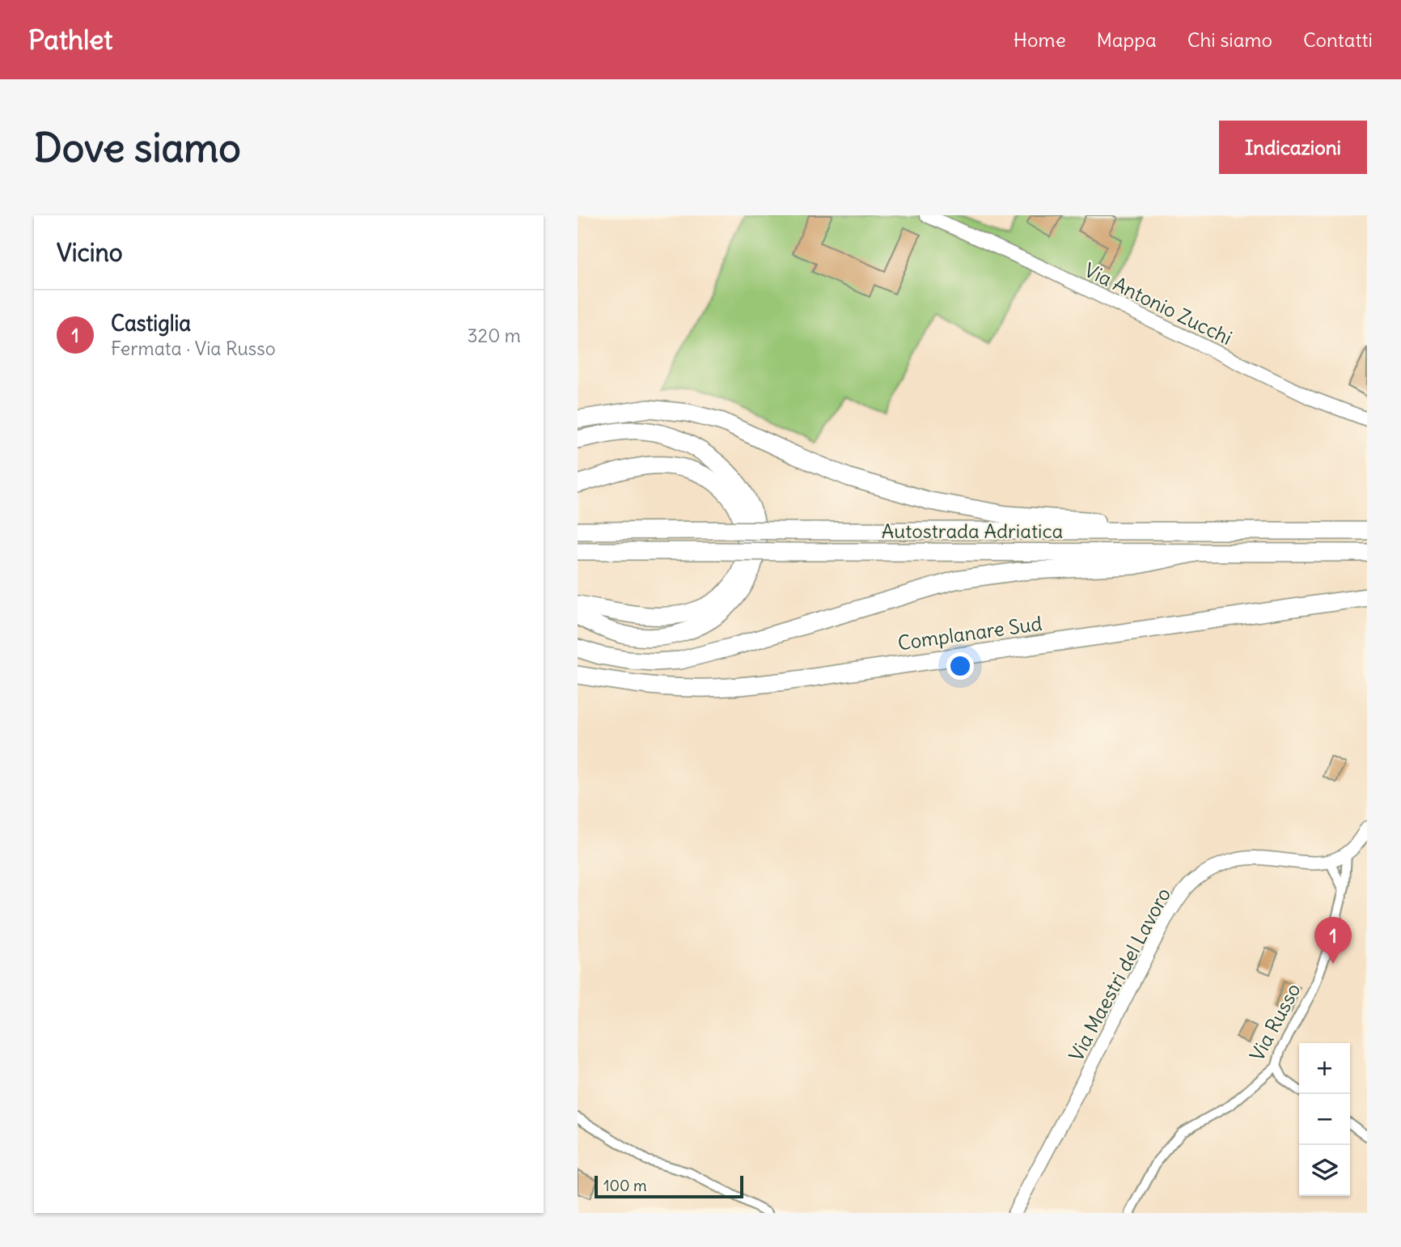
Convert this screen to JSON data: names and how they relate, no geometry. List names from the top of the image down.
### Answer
{
  "streets": {
    "highway": ["Autostrada Adriatica", "Complanare Sud"],
    "street": ["Via Antonio Zucchi", "Via Maestri del Lavoro", "Via Russo"]
  },
  "scale_bar": "100 m",
  "page": {
    "header": "Pathlet",
    "nav": [
      "Home",
      "Mappa",
      "Chi siamo",
      "Contatti"
    ],
    "buttons": "Indicazioni",
    "title": "Dove siamo",
    "heading": "Vicino",
    "list": [
      {
        "mark": "1",
        "name": "Castiglia",
        "note": "Fermata · Via Russo",
        "value": "320 m"
      }
    ],
    "pins": "1",
    "map_buttons": ["+", "−"],
    "scale": "100 m"
  }
}
